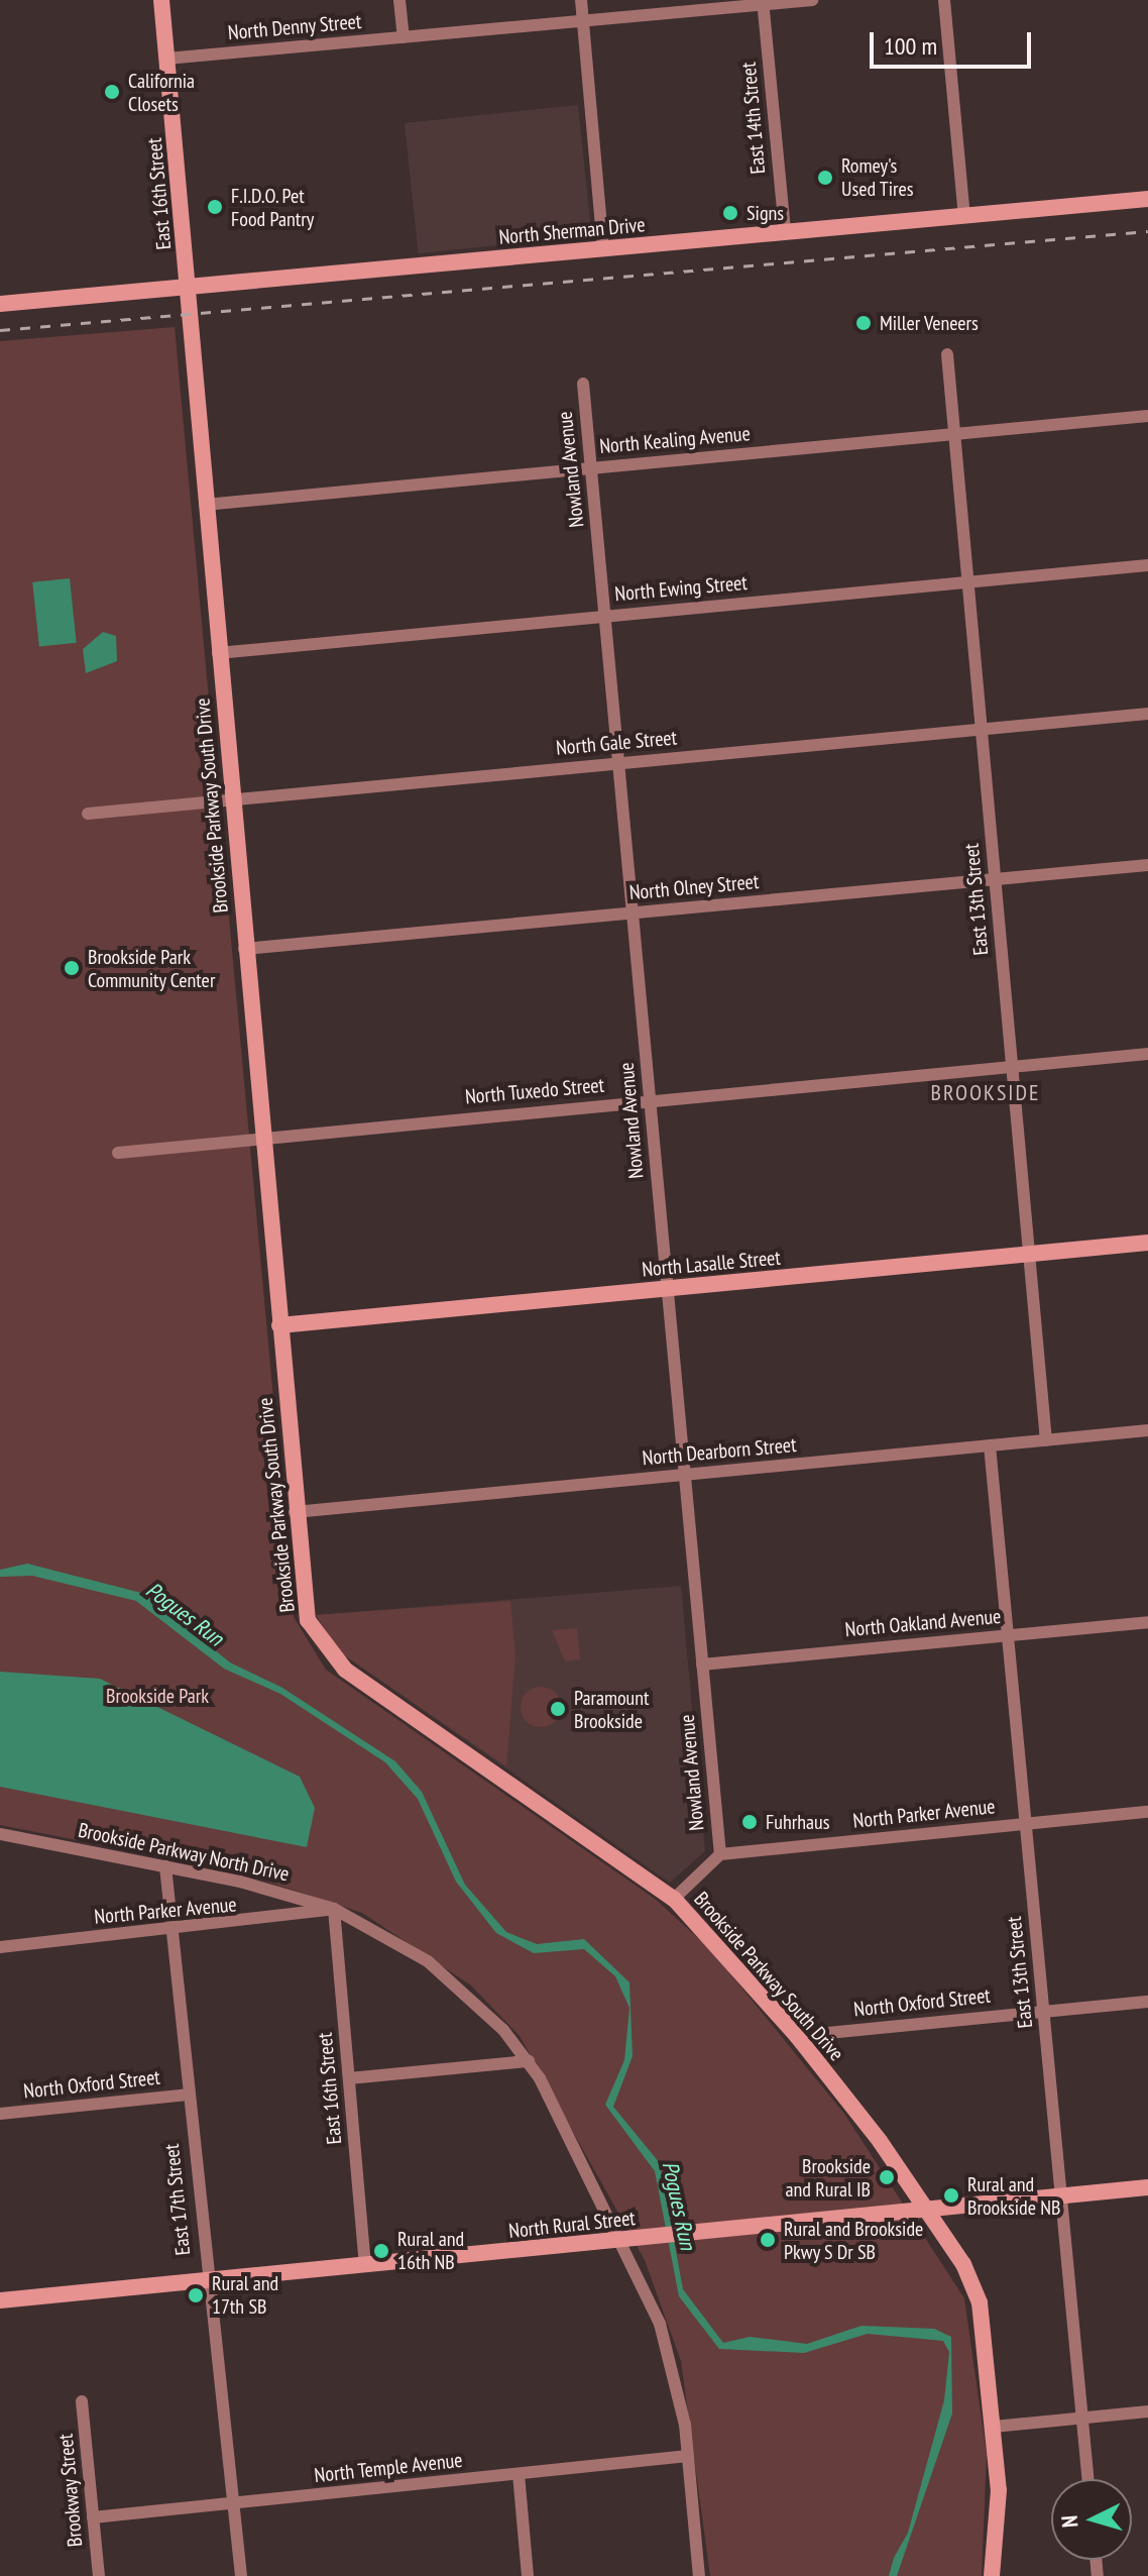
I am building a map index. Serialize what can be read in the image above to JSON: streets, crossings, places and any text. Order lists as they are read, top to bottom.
{
  "streets": {
    "main road": [
      "East 16th Street",
      "North Sherman Drive",
      "Brookside Parkway South Drive",
      "North Lasalle Street",
      "North Rural Street"
    ],
    "street": [
      "North Denny Street",
      "East 14th Street",
      "North Kealing Avenue",
      "Nowland Avenue",
      "North Ewing Street",
      "North Gale Street",
      "North Olney Street",
      "East 13th Street",
      "North Tuxedo Street",
      "North Dearborn Street",
      "North Oakland Avenue",
      "North Parker Avenue",
      "Brookside Parkway North Drive",
      "North Oxford Street",
      "East 17th Street",
      "North Temple Avenue",
      "Brookway Street"
    ]
  },
  "crossings": [
    ["North Denny Street", "East 14th Street"],
    ["North Denny Street", "East 16th Street"],
    ["East 14th Street", "North Sherman Drive"],
    ["East 16th Street", "North Sherman Drive"],
    ["East 16th Street", "Brookside Parkway South Drive"],
    ["East 16th Street", "North Parker Avenue"],
    ["East 16th Street", "Brookside Parkway North Drive"],
    ["East 16th Street", "North Rural Street"],
    ["North Sherman Drive", "Brookside Parkway South Drive"],
    ["North Kealing Avenue", "Nowland Avenue"],
    ["North Kealing Avenue", "Brookside Parkway South Drive"],
    ["North Kealing Avenue", "East 13th Street"],
    ["Nowland Avenue", "North Ewing Street"],
    ["Nowland Avenue", "North Gale Street"],
    ["Nowland Avenue", "North Olney Street"],
    ["Nowland Avenue", "North Tuxedo Street"],
    ["Nowland Avenue", "North Lasalle Street"],
    ["Nowland Avenue", "North Dearborn Street"],
    ["Nowland Avenue", "North Oakland Avenue"],
    ["Nowland Avenue", "North Parker Avenue"],
    ["North Ewing Street", "Brookside Parkway South Drive"],
    ["North Ewing Street", "East 13th Street"],
    ["North Gale Street", "Brookside Parkway South Drive"],
    ["North Gale Street", "East 13th Street"],
    ["Brookside Parkway South Drive", "North Olney Street"],
    ["Brookside Parkway South Drive", "North Tuxedo Street"],
    ["Brookside Parkway South Drive", "North Lasalle Street"],
    ["Brookside Parkway South Drive", "North Dearborn Street"],
    ["Brookside Parkway South Drive", "North Oxford Street"],
    ["Brookside Parkway South Drive", "North Rural Street"],
    ["North Olney Street", "East 13th Street"],
    ["East 13th Street", "North Tuxedo Street"],
    ["East 13th Street", "North Lasalle Street"],
    ["East 13th Street", "North Dearborn Street"],
    ["East 13th Street", "North Oakland Avenue"],
    ["East 13th Street", "North Parker Avenue"],
    ["East 13th Street", "North Oxford Street"],
    ["East 13th Street", "North Rural Street"],
    ["North Parker Avenue", "Brookside Parkway North Drive"],
    ["North Parker Avenue", "East 17th Street"],
    ["Brookside Parkway North Drive", "East 17th Street"],
    ["Brookside Parkway North Drive", "North Rural Street"],
    ["Brookside Parkway North Drive", "North Temple Avenue"],
    ["North Oxford Street", "East 17th Street"],
    ["East 17th Street", "North Rural Street"],
    ["East 17th Street", "North Temple Avenue"],
    ["North Temple Avenue", "Brookway Street"]
  ],
  "districts": ["BROOKSIDE"],
  "water": ["Pogues Run"],
  "parks": ["Brookside Park"],
  "places": [
    "California Closets",
    "Romey's Used Tires",
    "F.I.D.O. Pet Food Pantry",
    "Signs",
    "Miller Veneers",
    "Brookside Park Community Center",
    "Paramount Brookside",
    "Fuhrhaus",
    "Brookside and Rural IB",
    "Rural and Brookside NB",
    "Rural and Brookside Pkwy S Dr SB",
    "Rural and 16th NB",
    "Rural and 17th SB"
  ],
  "scale_bar": "100 m",
  "north": "left"
}
